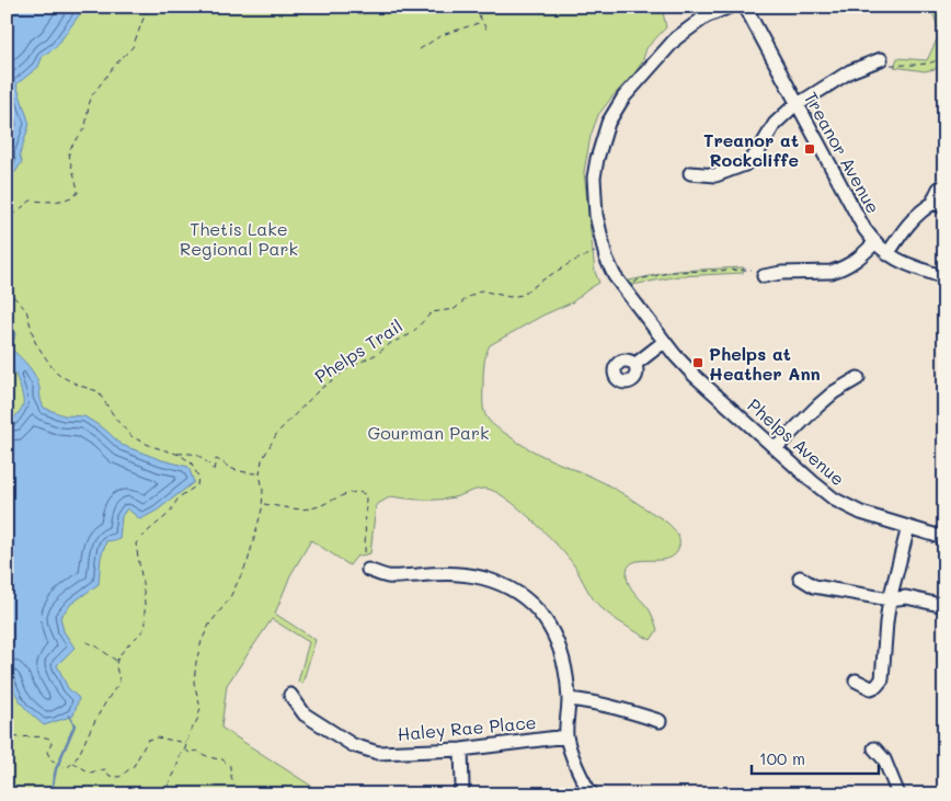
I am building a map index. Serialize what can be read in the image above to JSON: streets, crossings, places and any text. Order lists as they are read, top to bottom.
{
  "streets": {
    "street": ["Treanor Avenue", "Phelps Avenue", "Haley Rae Place"],
    "path": ["Phelps Trail"]
  },
  "crossings": [
    ["Phelps Trail", "Phelps Avenue"]
  ],
  "parks": ["Thetis Lake Regional Park", "Gourman Park"],
  "places": {
    "transit": ["Treanor at Rockcliffe", "Phelps at Heather Ann"]
  },
  "scale_bar": "100 m"
}
